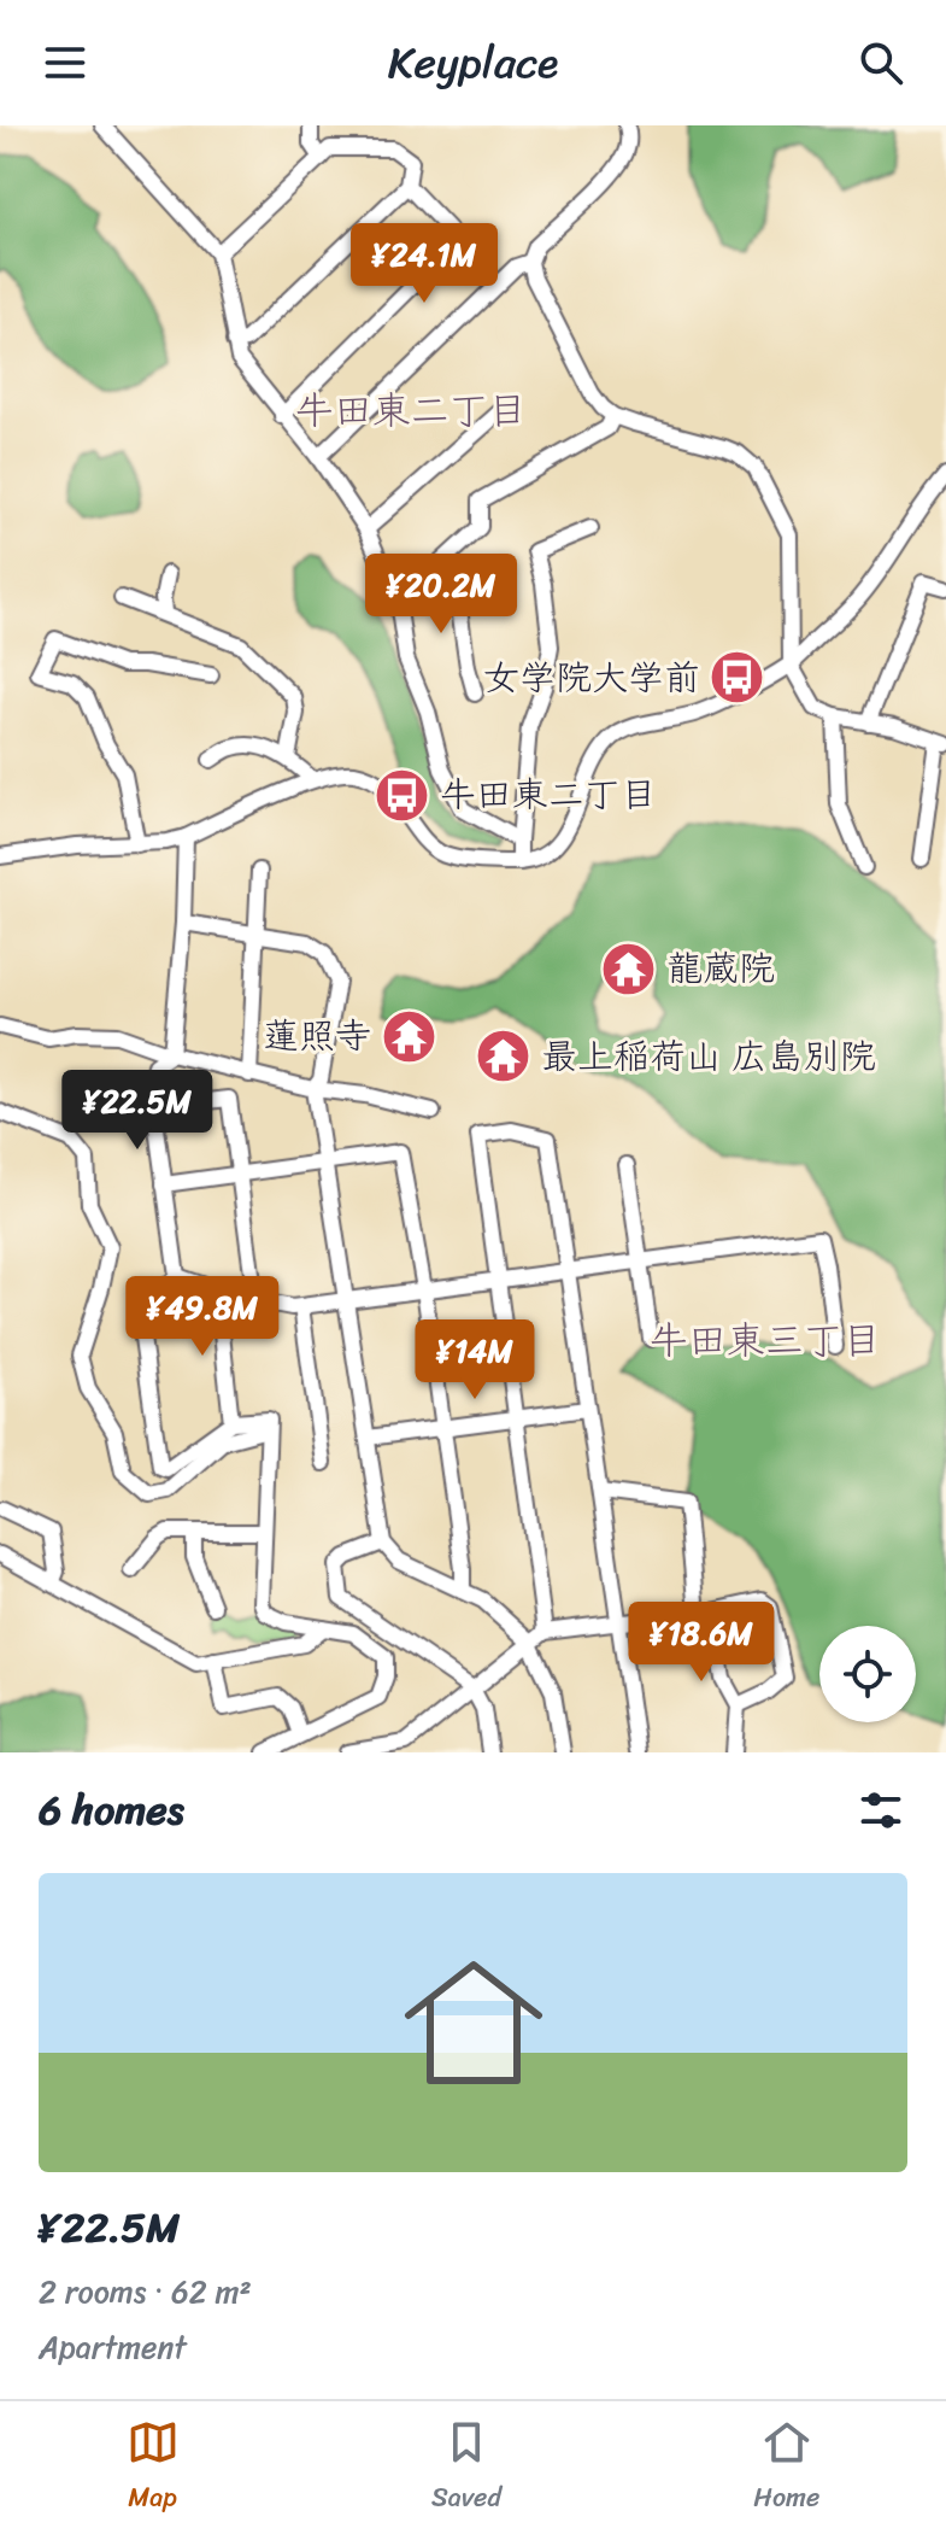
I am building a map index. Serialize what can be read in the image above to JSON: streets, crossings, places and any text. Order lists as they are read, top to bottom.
{
  "districts": ["牛田東二丁目", "牛田東三丁目"],
  "places": {
    "bus stop": ["女学院大学前", "牛田東二丁目"],
    "temple": ["龍蔵院", "蓮照寺", "最上稲荷山 広島別院"]
  },
  "page": {
    "header": "Keyplace",
    "price": [
      "¥24.1M",
      "¥20.2M",
      "¥22.5M",
      "¥49.8M",
      "¥14M",
      "¥18.6M"
    ],
    "heading": "6 homes",
    "list": [
      {
        "name": "¥22.5M",
        "note": "2 rooms · 62 m² · Apartment"
      }
    ],
    "tabs": ["Map", "Saved", "Home"]
  }
}
